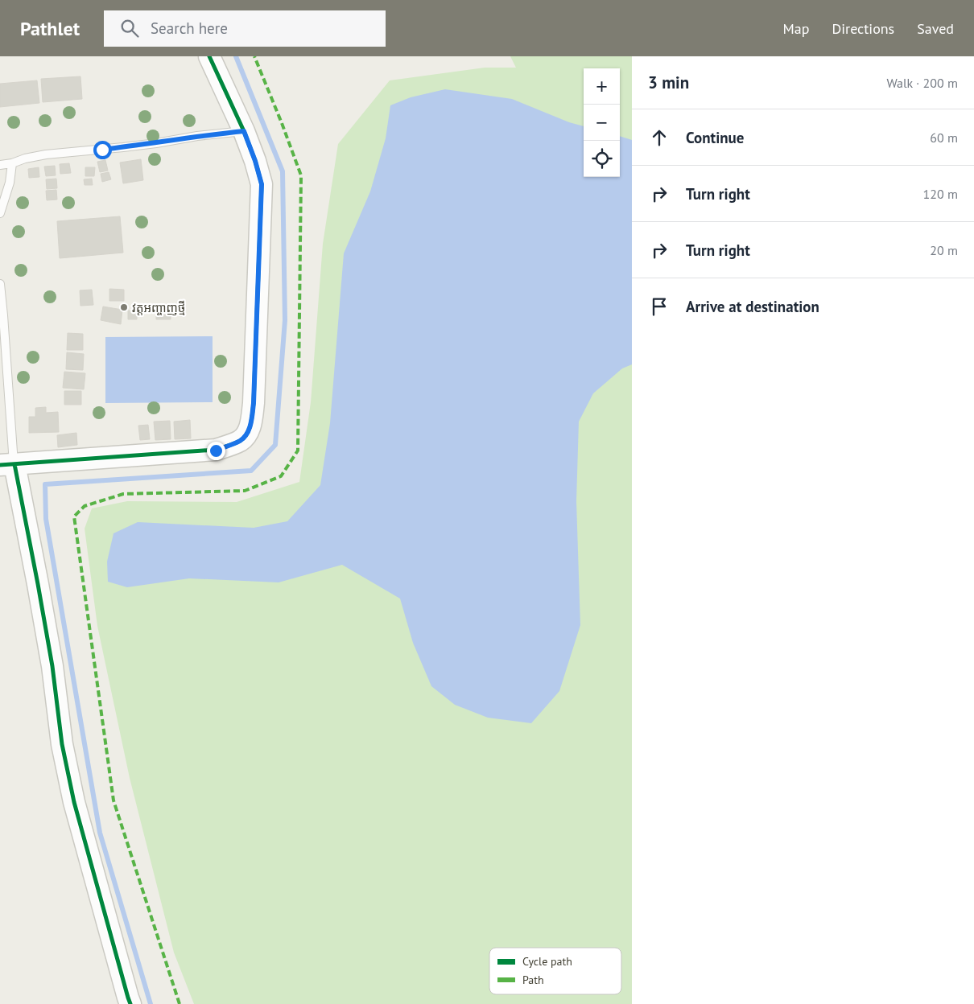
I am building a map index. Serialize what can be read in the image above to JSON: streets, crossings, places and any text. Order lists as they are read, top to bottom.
{
  "places": ["វត្តអញ្ចាញថ្មី"],
  "legend": ["Cycle path", "Path"],
  "page": {
    "header": "Pathlet",
    "search": "Search here",
    "nav": ["Map", "Directions", "Saved"],
    "heading": ["3 min", "Walk · 200 m"],
    "map_buttons": ["+", "−"],
    "list": [
      ["Continue", "60 m"],
      ["Turn right", "120 m"],
      ["Turn right", "20 m"],
      "Arrive at destination"
    ]
  }
}
